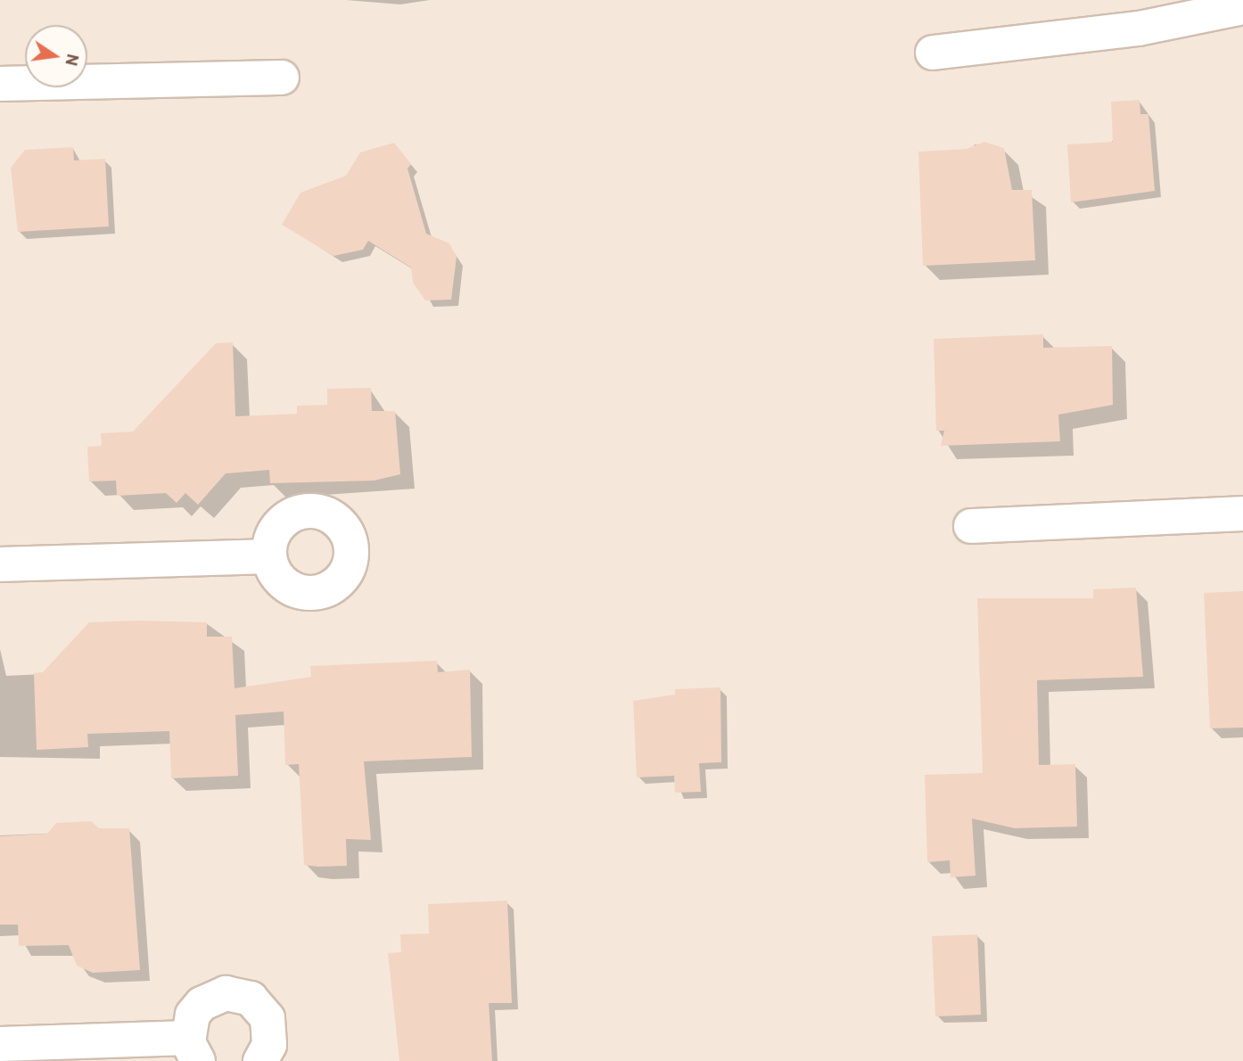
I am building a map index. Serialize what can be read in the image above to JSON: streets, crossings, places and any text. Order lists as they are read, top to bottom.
{
  "north": "right"
}
